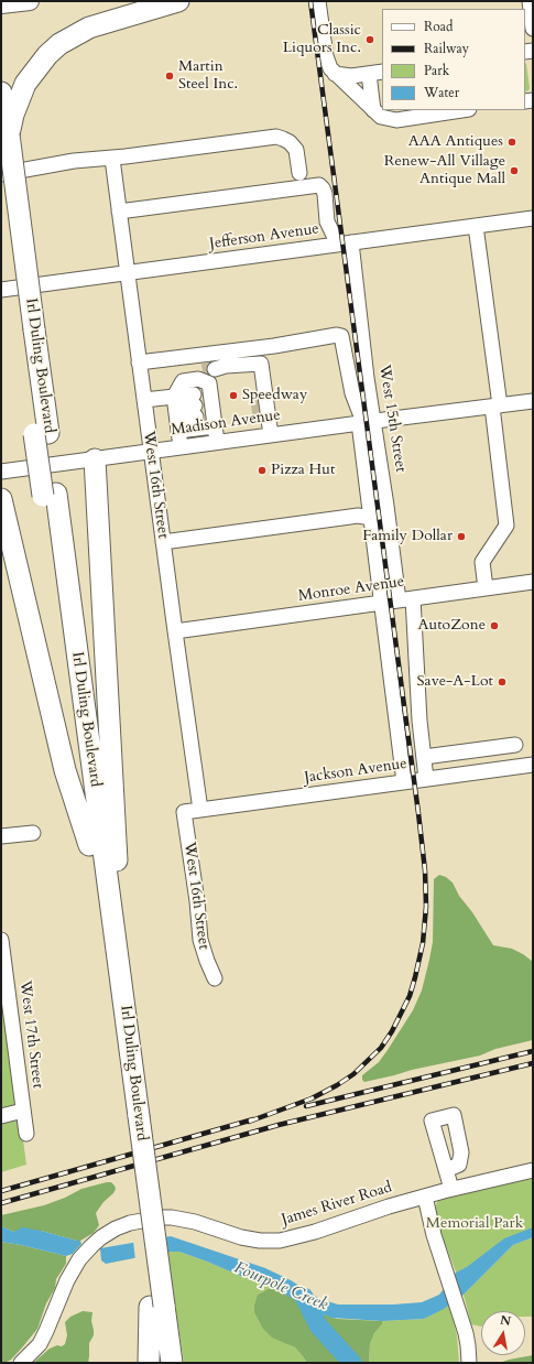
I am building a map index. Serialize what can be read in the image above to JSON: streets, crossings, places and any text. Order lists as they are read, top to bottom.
{
  "streets": {
    "highway": ["Irl Duling Boulevard"],
    "street": [
      "Jefferson Avenue",
      "West 15th Street",
      "Madison Avenue",
      "West 16th Street",
      "Monroe Avenue",
      "Jackson Avenue",
      "West 17th Street",
      "James River Road"
    ]
  },
  "crossings": [
    ["Jefferson Avenue", "West 15th Street"],
    ["Jefferson Avenue", "West 16th Street"],
    ["West 15th Street", "Madison Avenue"],
    ["West 15th Street", "West 16th Street"],
    ["West 15th Street", "Monroe Avenue"],
    ["West 15th Street", "Jackson Avenue"],
    ["Madison Avenue", "West 16th Street"],
    ["West 16th Street", "Monroe Avenue"],
    ["West 16th Street", "Jackson Avenue"]
  ],
  "water": ["Fourpole Creek"],
  "parks": ["Memorial Park"],
  "places": [
    "Classic Liquors Inc.",
    "Martin Steel Inc.",
    "AAA Antiques",
    "Renew-All Village Antique Mall",
    "Speedway",
    "Pizza Hut",
    "Family Dollar",
    "AutoZone",
    "Save-A-Lot"
  ],
  "legend": [
    "Road",
    "Railway",
    "Park",
    "Water"
  ],
  "north": "top"
}
